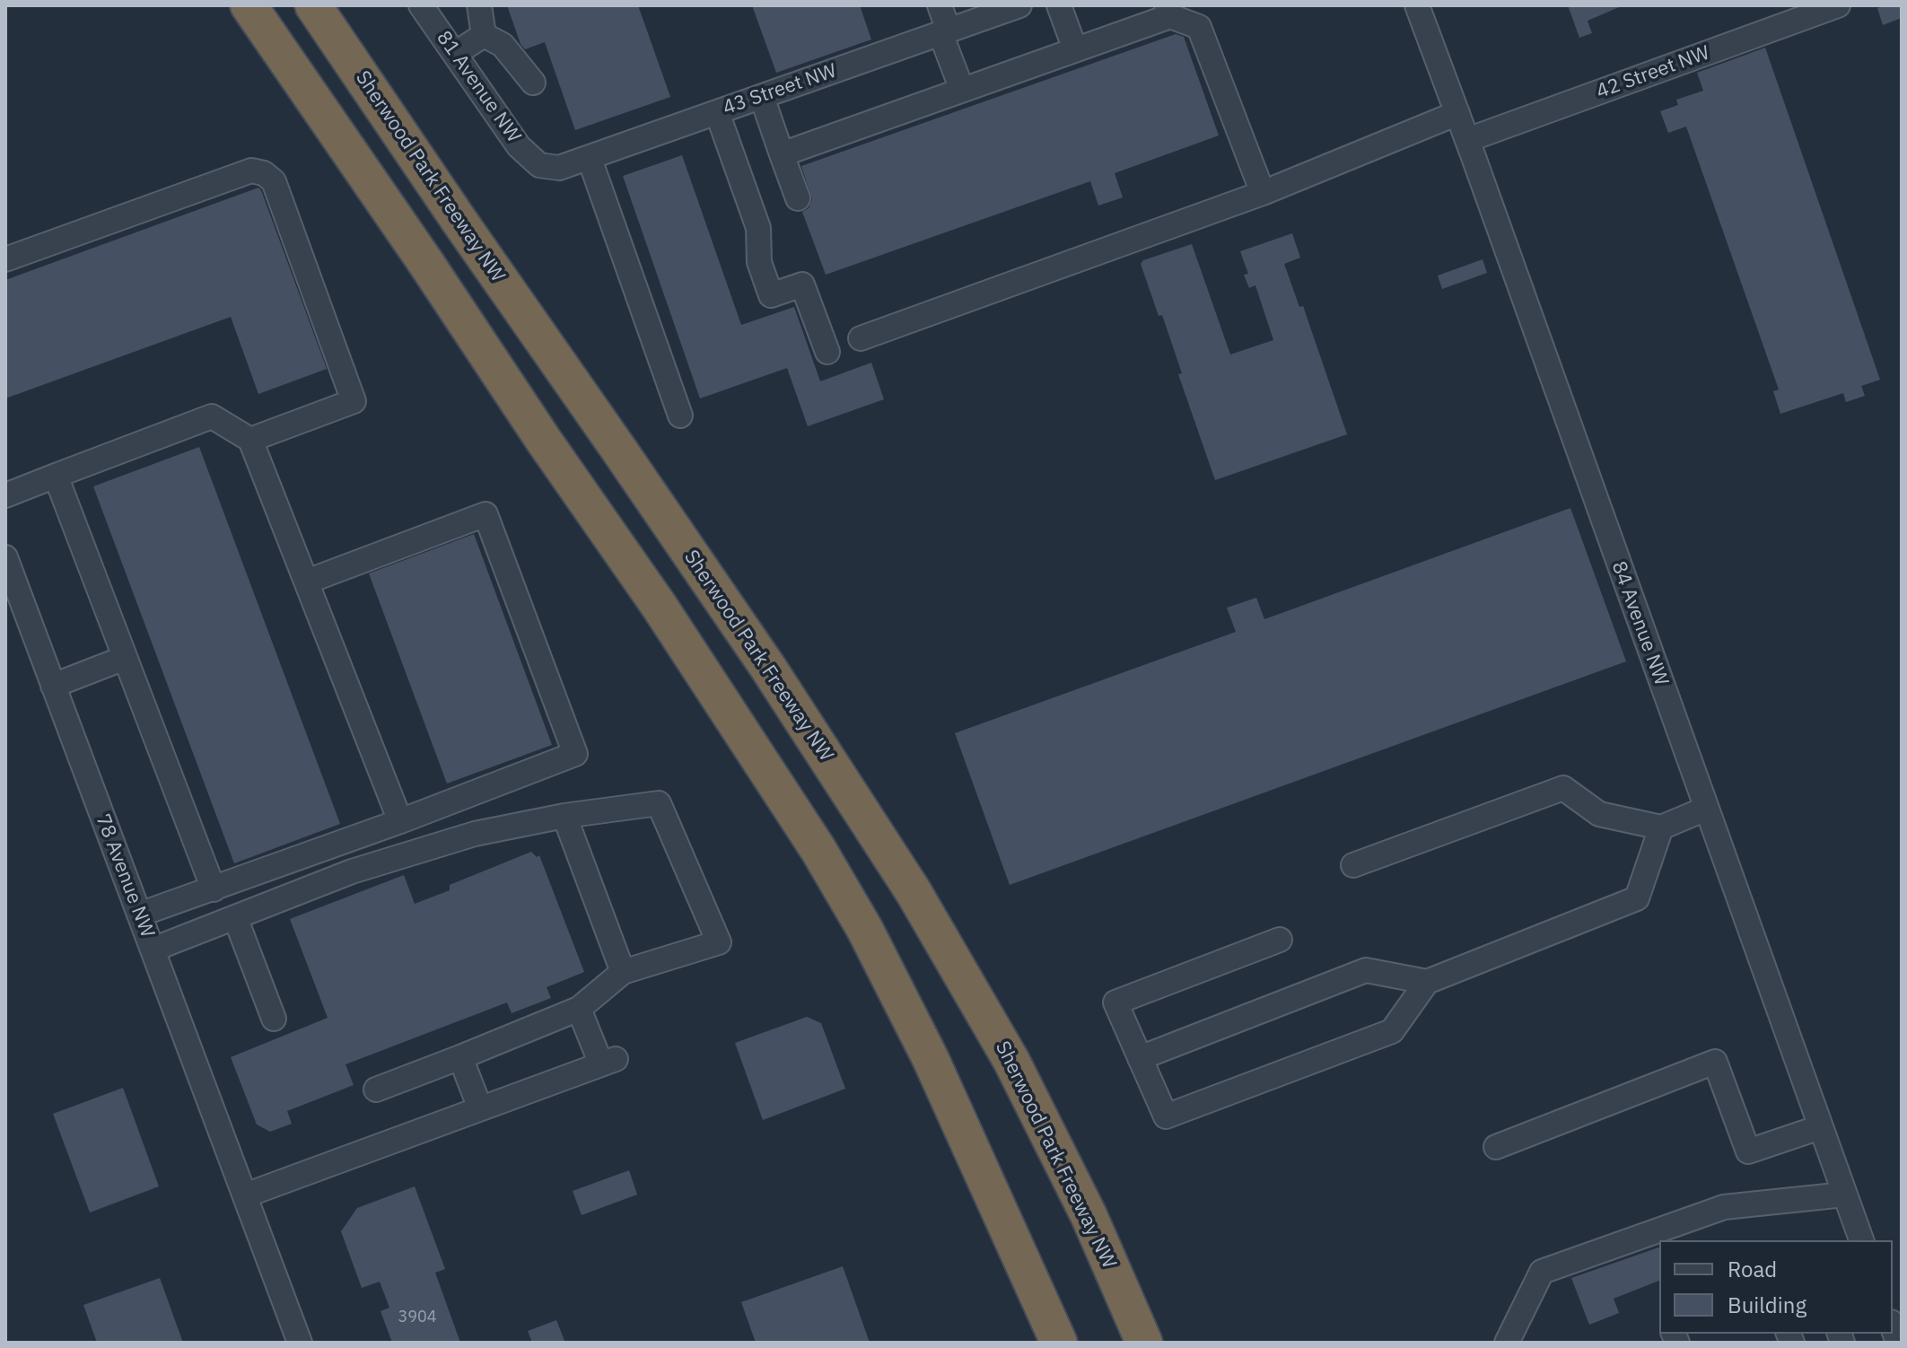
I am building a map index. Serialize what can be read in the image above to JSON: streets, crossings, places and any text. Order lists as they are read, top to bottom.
{
  "streets": {
    "highway": ["Sherwood Park Freeway NW"],
    "street": [
      "42 Street NW",
      "81 Avenue NW",
      "43 Street NW",
      "84 Avenue NW",
      "78 Avenue NW"
    ]
  },
  "crossings": [
    ["42 Street NW", "84 Avenue NW"],
    ["81 Avenue NW", "43 Street NW"]
  ],
  "house_numbers": ["3904"],
  "legend": ["Road", "Building"]
}
